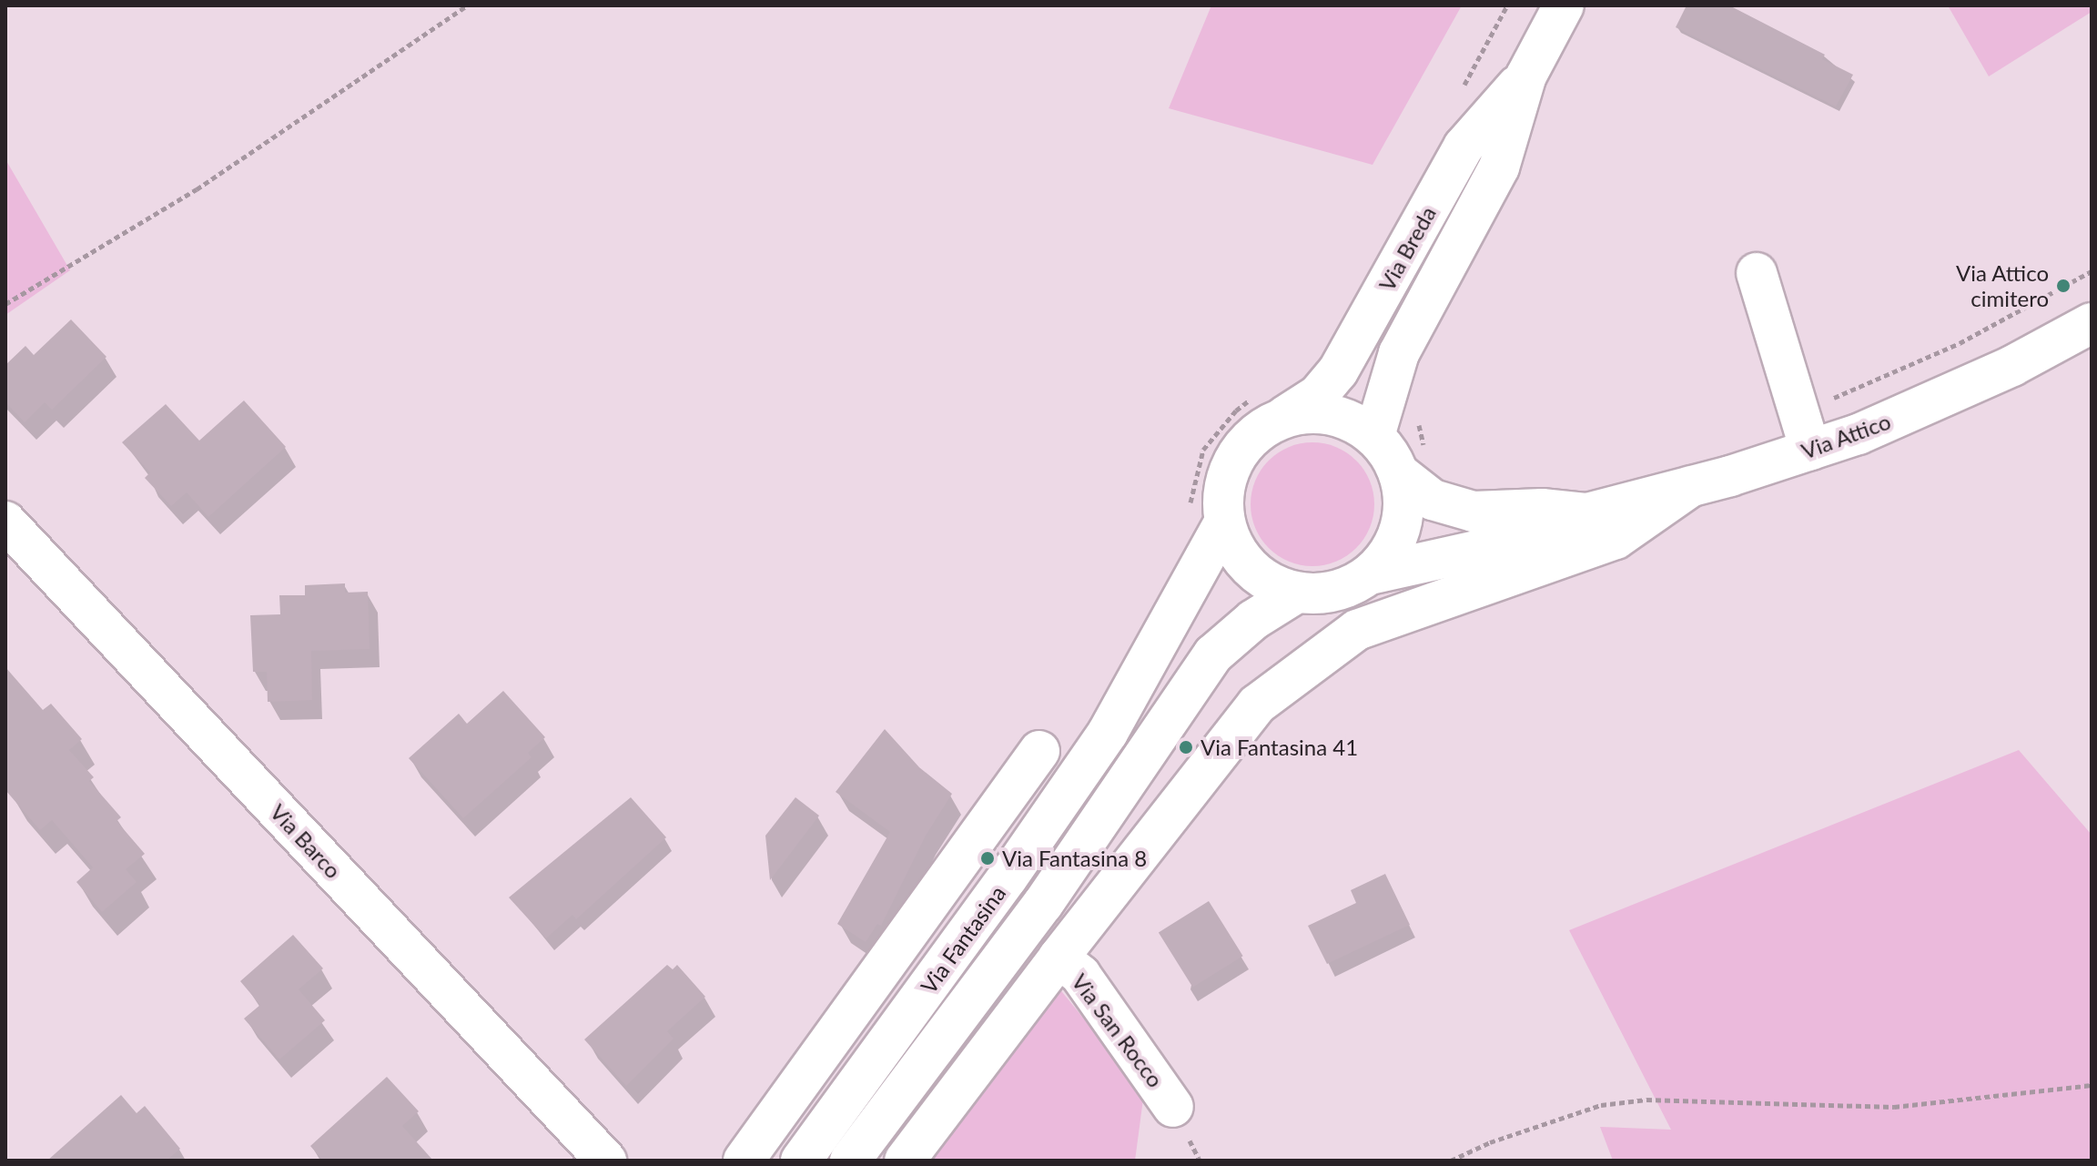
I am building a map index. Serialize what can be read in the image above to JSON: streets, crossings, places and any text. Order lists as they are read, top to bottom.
{
  "streets": {
    "street": [
      "Via Breda",
      "Via Attico",
      "Via Barco",
      "Via Fantasina",
      "Via San Rocco"
    ]
  },
  "crossings": [
    ["Via Breda", "Via Attico"],
    ["Via Breda", "Via Fantasina"],
    ["Via Attico", "Via Fantasina"]
  ],
  "places": ["Via Attico cimitero", "Via Fantasina 41", "Via Fantasina 8"]
}
